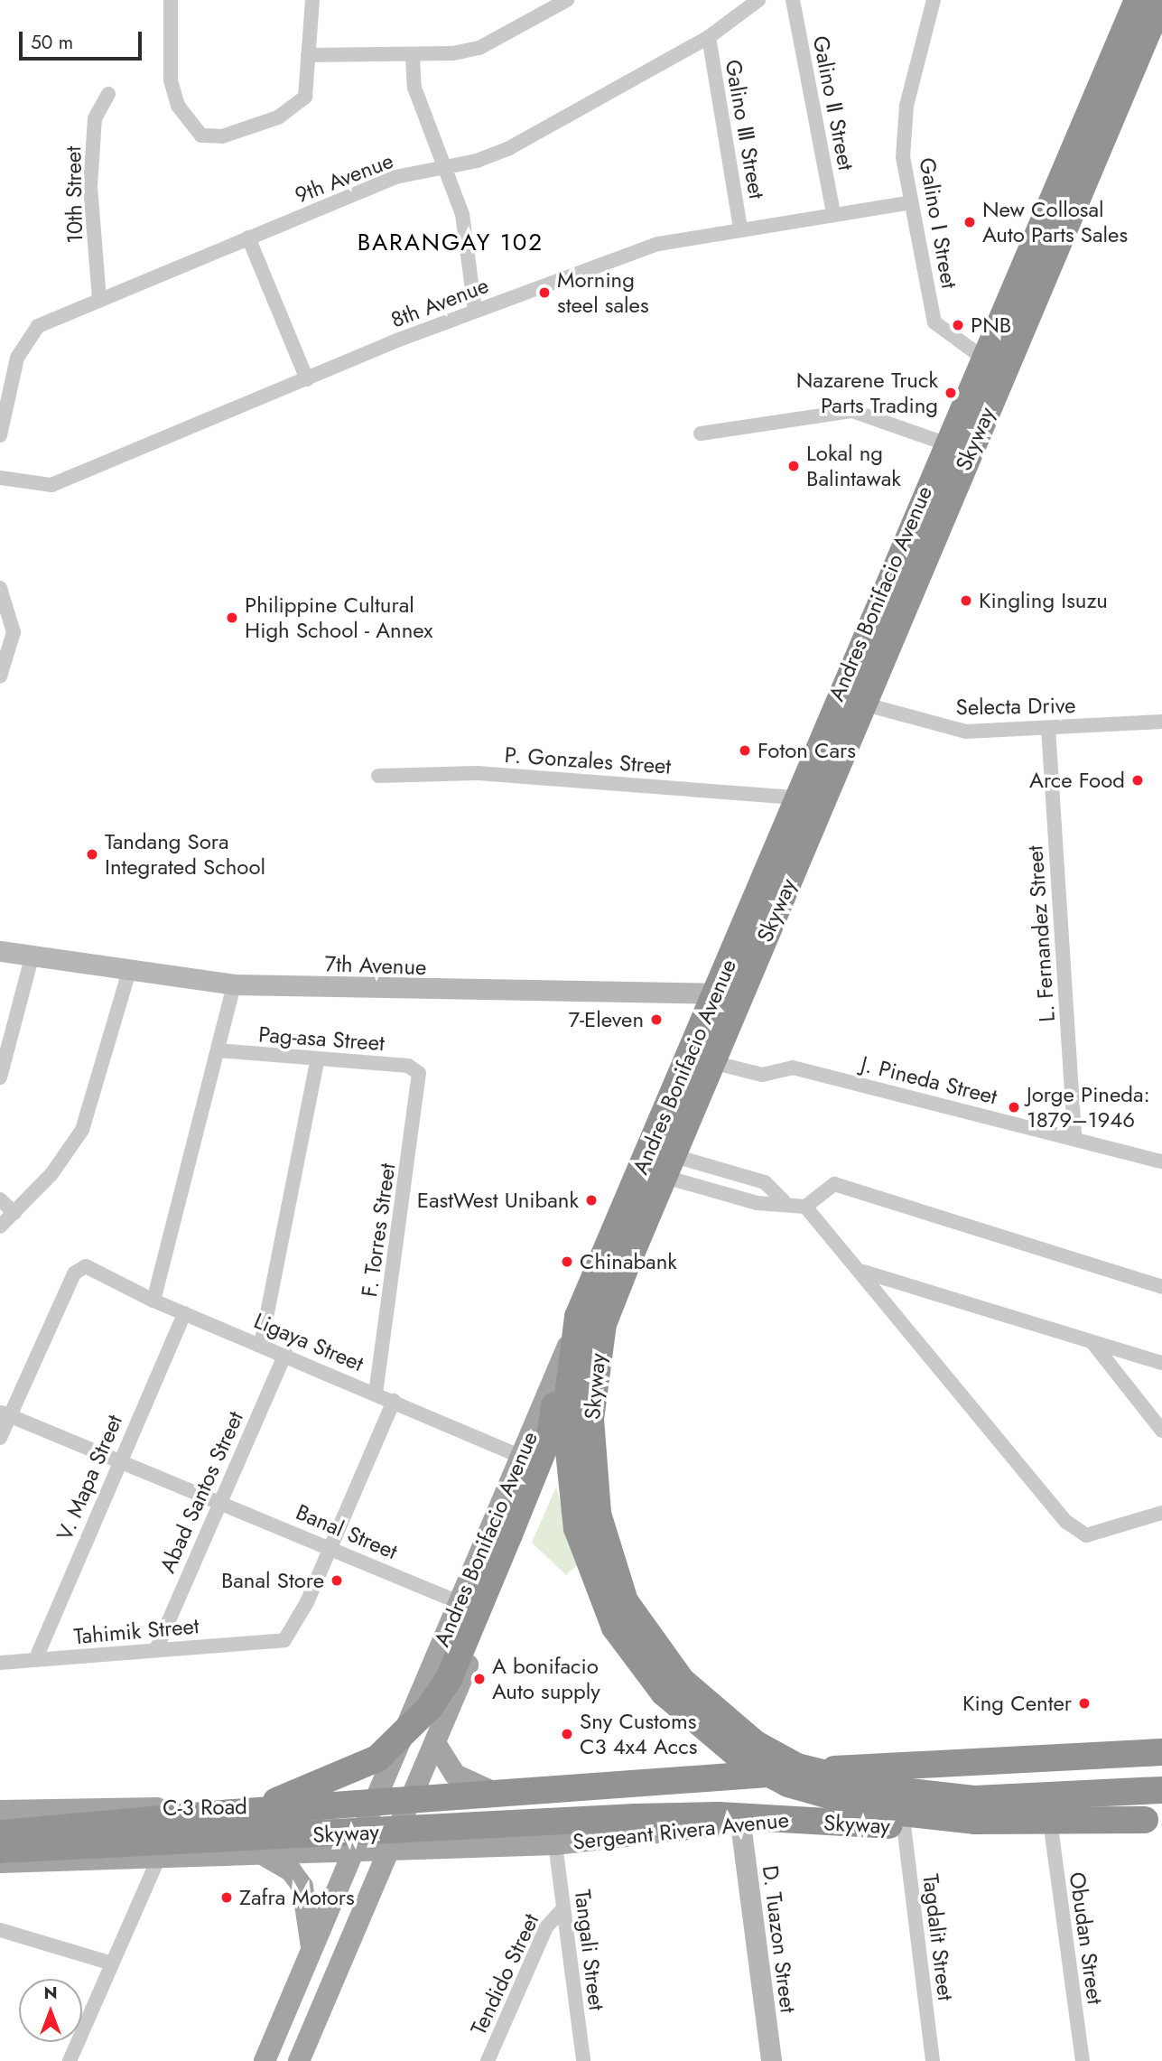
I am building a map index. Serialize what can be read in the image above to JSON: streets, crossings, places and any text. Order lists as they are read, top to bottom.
{
  "streets": {
    "highway": ["Skyway"],
    "main road": [
      "Andres Bonifacio Avenue",
      "7th Avenue",
      "C-3 Road",
      "Sergeant Rivera Avenue",
      "D. Tuazon Street"
    ],
    "street": [
      "Galino Ⅱ Street",
      "Galino Ⅲ Street",
      "9th Avenue",
      "10th Street",
      "Galino Ⅰ Street",
      "8th Avenue",
      "Selecta Drive",
      "P. Gonzales Street",
      "L. Fernandez Street",
      "Pag-asa Street",
      "J. Pineda Street",
      "F. Torres Street",
      "Ligaya Street",
      "V. Mapa Street",
      "Abad Santos Street",
      "Banal Street",
      "Tahimik Street",
      "Tagdalit Street",
      "Obudan Street",
      "Tangali Street",
      "Tendido Street"
    ]
  },
  "crossings": [
    ["Galino Ⅱ Street", "8th Avenue"],
    ["Galino Ⅲ Street", "9th Avenue"],
    ["Galino Ⅲ Street", "8th Avenue"],
    ["9th Avenue", "10th Street"],
    ["Galino Ⅰ Street", "8th Avenue"],
    ["Galino Ⅰ Street", "Andres Bonifacio Avenue"],
    ["Skyway", "Andres Bonifacio Avenue"],
    ["Skyway", "Sergeant Rivera Avenue"],
    ["Andres Bonifacio Avenue", "Selecta Drive"],
    ["Andres Bonifacio Avenue", "P. Gonzales Street"],
    ["Andres Bonifacio Avenue", "7th Avenue"],
    ["Andres Bonifacio Avenue", "J. Pineda Street"],
    ["Andres Bonifacio Avenue", "Ligaya Street"],
    ["Andres Bonifacio Avenue", "Banal Street"],
    ["Andres Bonifacio Avenue", "C-3 Road"],
    ["Andres Bonifacio Avenue", "Sergeant Rivera Avenue"],
    ["Selecta Drive", "L. Fernandez Street"],
    ["L. Fernandez Street", "J. Pineda Street"],
    ["Pag-asa Street", "F. Torres Street"],
    ["F. Torres Street", "Ligaya Street"],
    ["Ligaya Street", "V. Mapa Street"],
    ["Ligaya Street", "Abad Santos Street"],
    ["Ligaya Street", "Banal Street"],
    ["V. Mapa Street", "Banal Street"],
    ["V. Mapa Street", "Tahimik Street"],
    ["Abad Santos Street", "Banal Street"],
    ["Abad Santos Street", "Tahimik Street"],
    ["Banal Street", "Tahimik Street"],
    ["C-3 Road", "Sergeant Rivera Avenue"],
    ["Sergeant Rivera Avenue", "Tagdalit Street"],
    ["Sergeant Rivera Avenue", "Obudan Street"],
    ["Sergeant Rivera Avenue", "D. Tuazon Street"],
    ["Sergeant Rivera Avenue", "Tangali Street"],
    ["Tangali Street", "Tendido Street"]
  ],
  "districts": ["BARANGAY 102"],
  "places": [
    "New Collosal Auto Parts Sales",
    "Morning steel sales",
    "PNB",
    "Nazarene Truck Parts Trading",
    "Lokal ng Balintawak",
    "Kingling Isuzu",
    "Philippine Cultural High School - Annex",
    "Foton Cars",
    "Arce Food",
    "Tandang Sora Integrated School",
    "7-Eleven",
    "Jorge Pineda: 1879–1946",
    "EastWest Unibank",
    "Chinabank",
    "Banal Store",
    "A bonifacio Auto supply",
    "King Center",
    "Sny Customs C3 4x4 Accs",
    "Zafra Motors"
  ],
  "scale_bar": "50 m",
  "north": "top"
}
